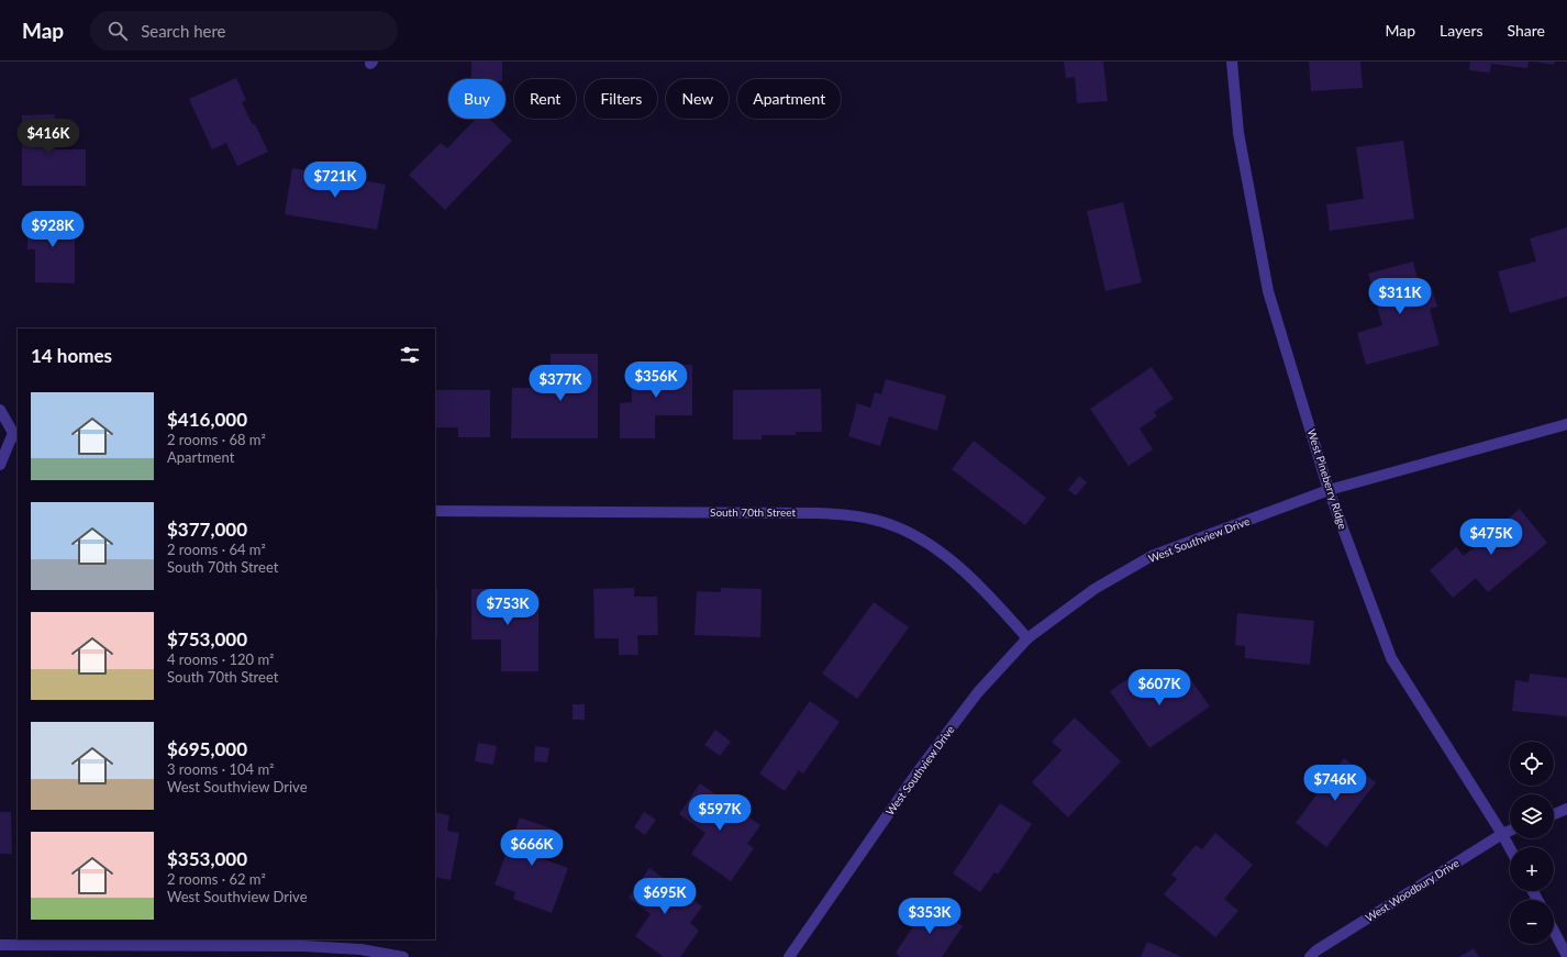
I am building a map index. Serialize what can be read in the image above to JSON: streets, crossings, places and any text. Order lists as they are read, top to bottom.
{
  "streets": {
    "street": [
      "West Pineberry Ridge",
      "South 70th Street",
      "West Southview Drive",
      "West Woodbury Drive"
    ]
  },
  "crossings": [
    ["West Pineberry Ridge", "West Southview Drive"],
    ["West Pineberry Ridge", "West Woodbury Drive"],
    ["South 70th Street", "West Southview Drive"]
  ],
  "page": {
    "header": "Map",
    "search": "Search here",
    "nav": ["Map", "Layers", "Share"],
    "chip": [
      "Buy",
      "Rent",
      "Filters",
      "New",
      "Apartment"
    ],
    "price": [
      "$416K",
      "$721K",
      "$928K",
      "$311K",
      "$356K",
      "$377K",
      "$475K",
      "$753K",
      "$607K",
      "$746K",
      "$597K",
      "$666K",
      "$695K",
      "$353K"
    ],
    "heading": "14 homes",
    "list": [
      {
        "name": "$416,000",
        "note": "2 rooms · 68 m² · Apartment"
      },
      {
        "name": "$377,000",
        "note": "2 rooms · 64 m² · South 70th Street"
      },
      {
        "name": "$753,000",
        "note": "4 rooms · 120 m² · South 70th Street"
      },
      {
        "name": "$695,000",
        "note": "3 rooms · 104 m² · West Southview Drive"
      },
      {
        "name": "$353,000",
        "note": "2 rooms · 62 m² · West Southview Drive"
      }
    ],
    "map_buttons": ["+", "−"]
  }
}
